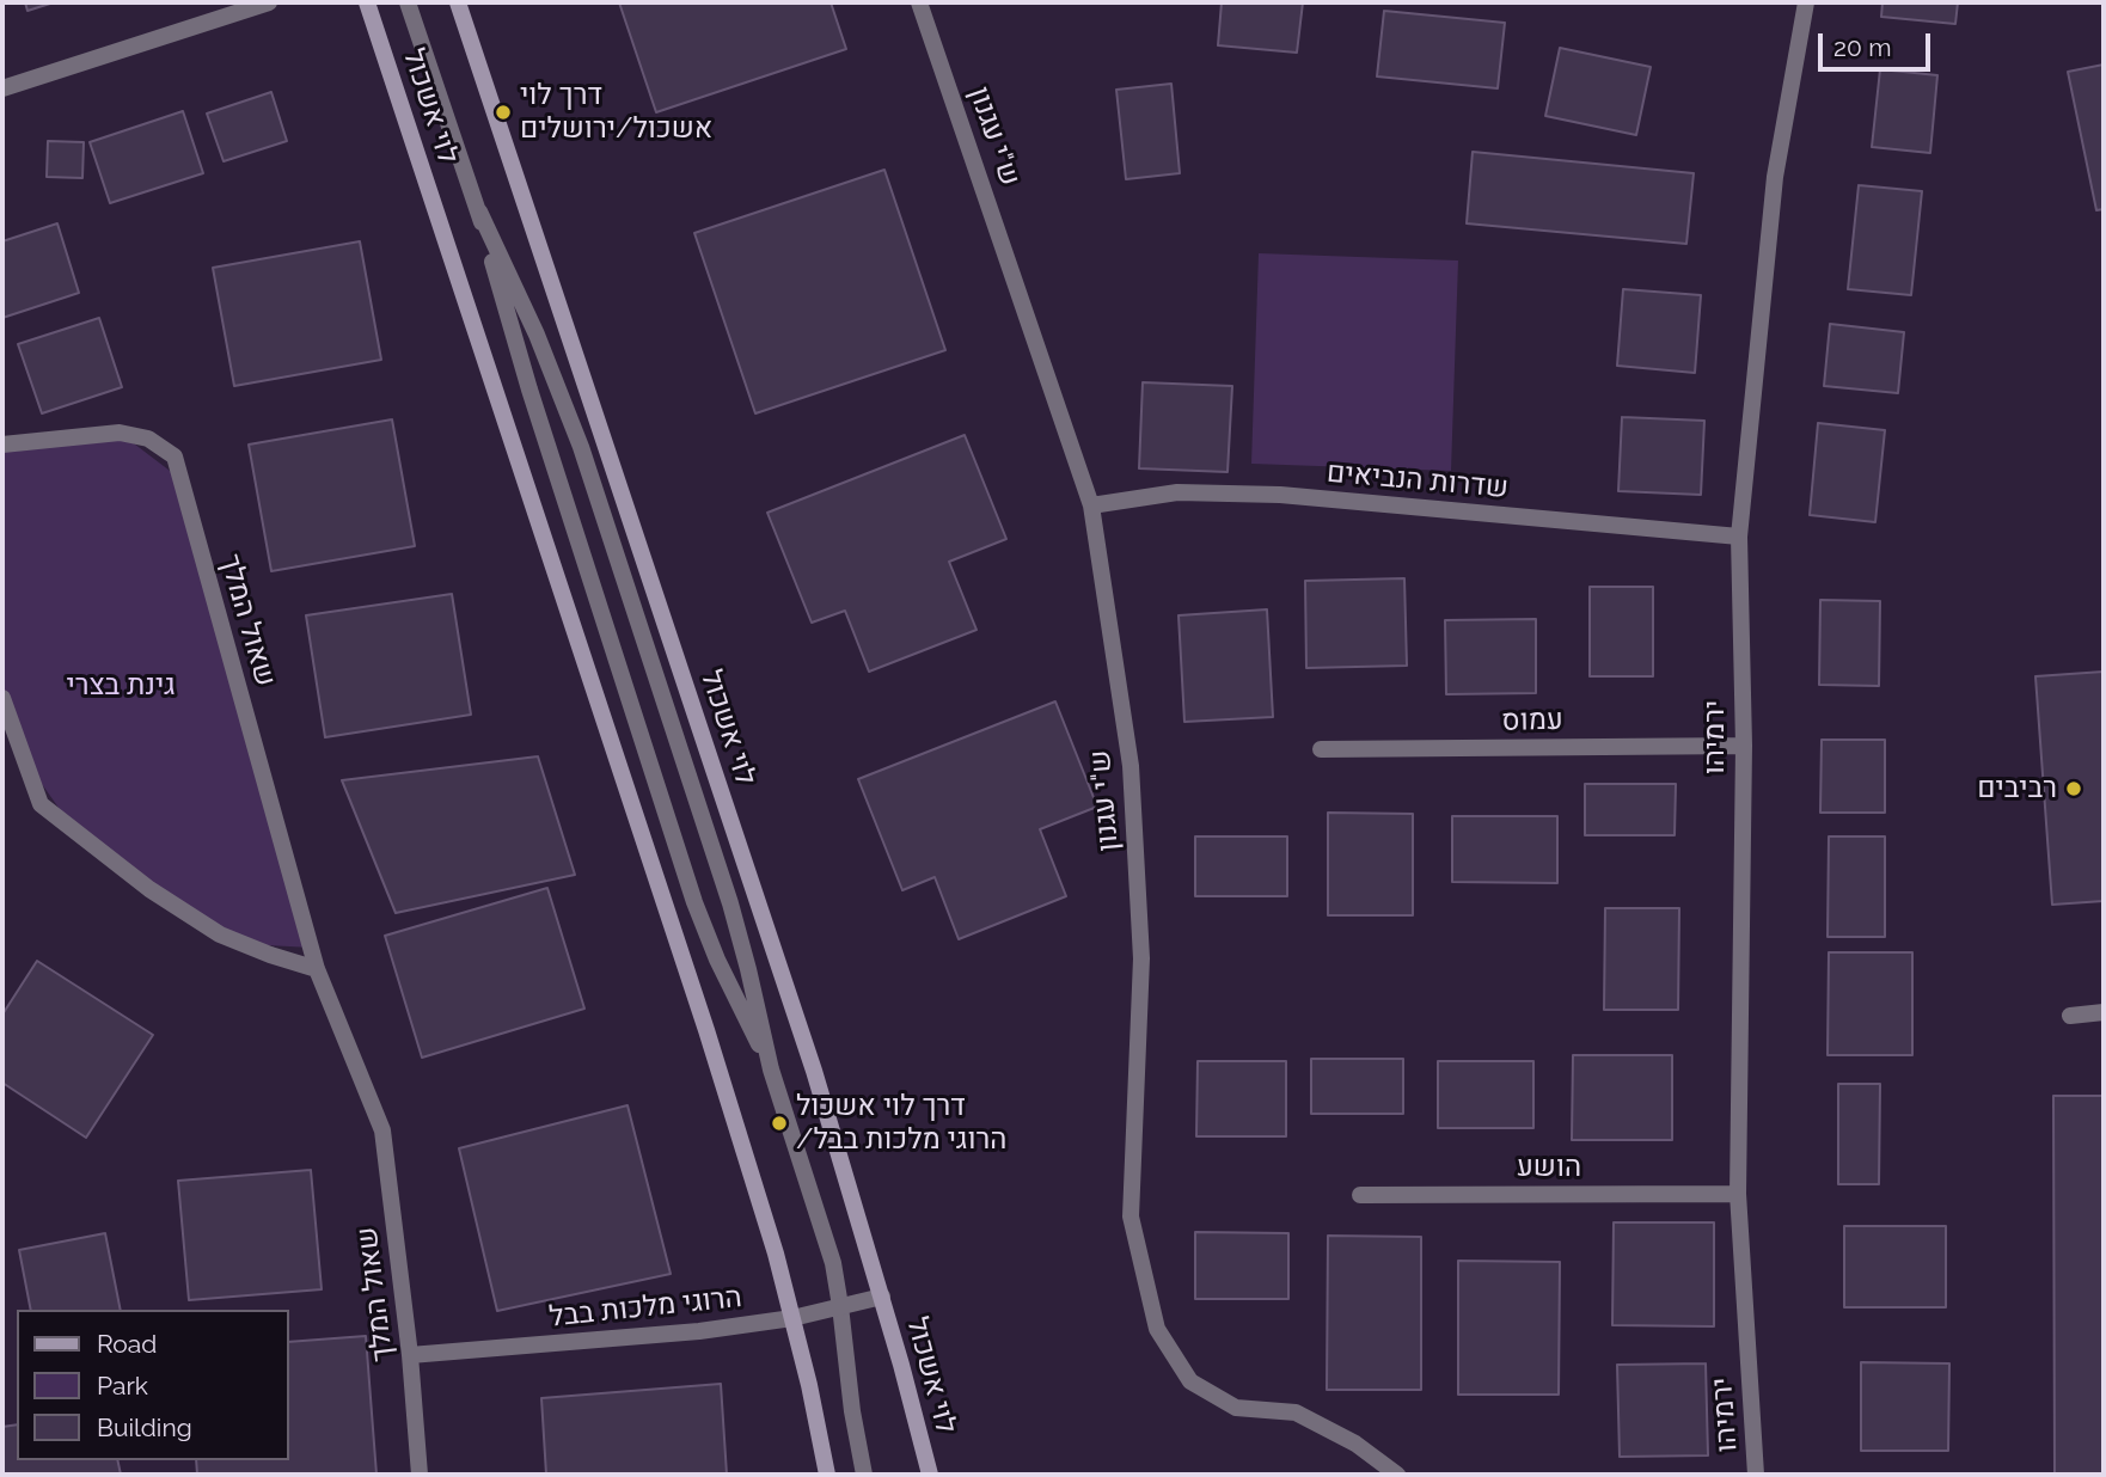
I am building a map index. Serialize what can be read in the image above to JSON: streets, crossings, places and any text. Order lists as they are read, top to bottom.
{
  "streets": {
    "main road": ["לוי אשכול"],
    "street": [
      "ש\"י עגנון",
      "שדרות הנביאים",
      "שאול המלך",
      "עמוס",
      "ירמיהו",
      "הושע",
      "הרוגי מלכות בבל"
    ]
  },
  "crossings": [
    ["לוי אשכול", "הרוגי מלכות בבל"],
    ["ש\"י עגנון", "שדרות הנביאים"],
    ["שדרות הנביאים", "ירמיהו"],
    ["שאול המלך", "הרוגי מלכות בבל"],
    ["עמוס", "ירמיהו"],
    ["ירמיהו", "הושע"]
  ],
  "parks": ["גינת בצרי"],
  "places": ["דרך לוי אשכול/ירושלים", "רביבים", "דרך לוי אשכול /הרוגי מלכות בבל"],
  "legend": ["Road", "Park", "Building"],
  "scale_bar": "20 m"
}
